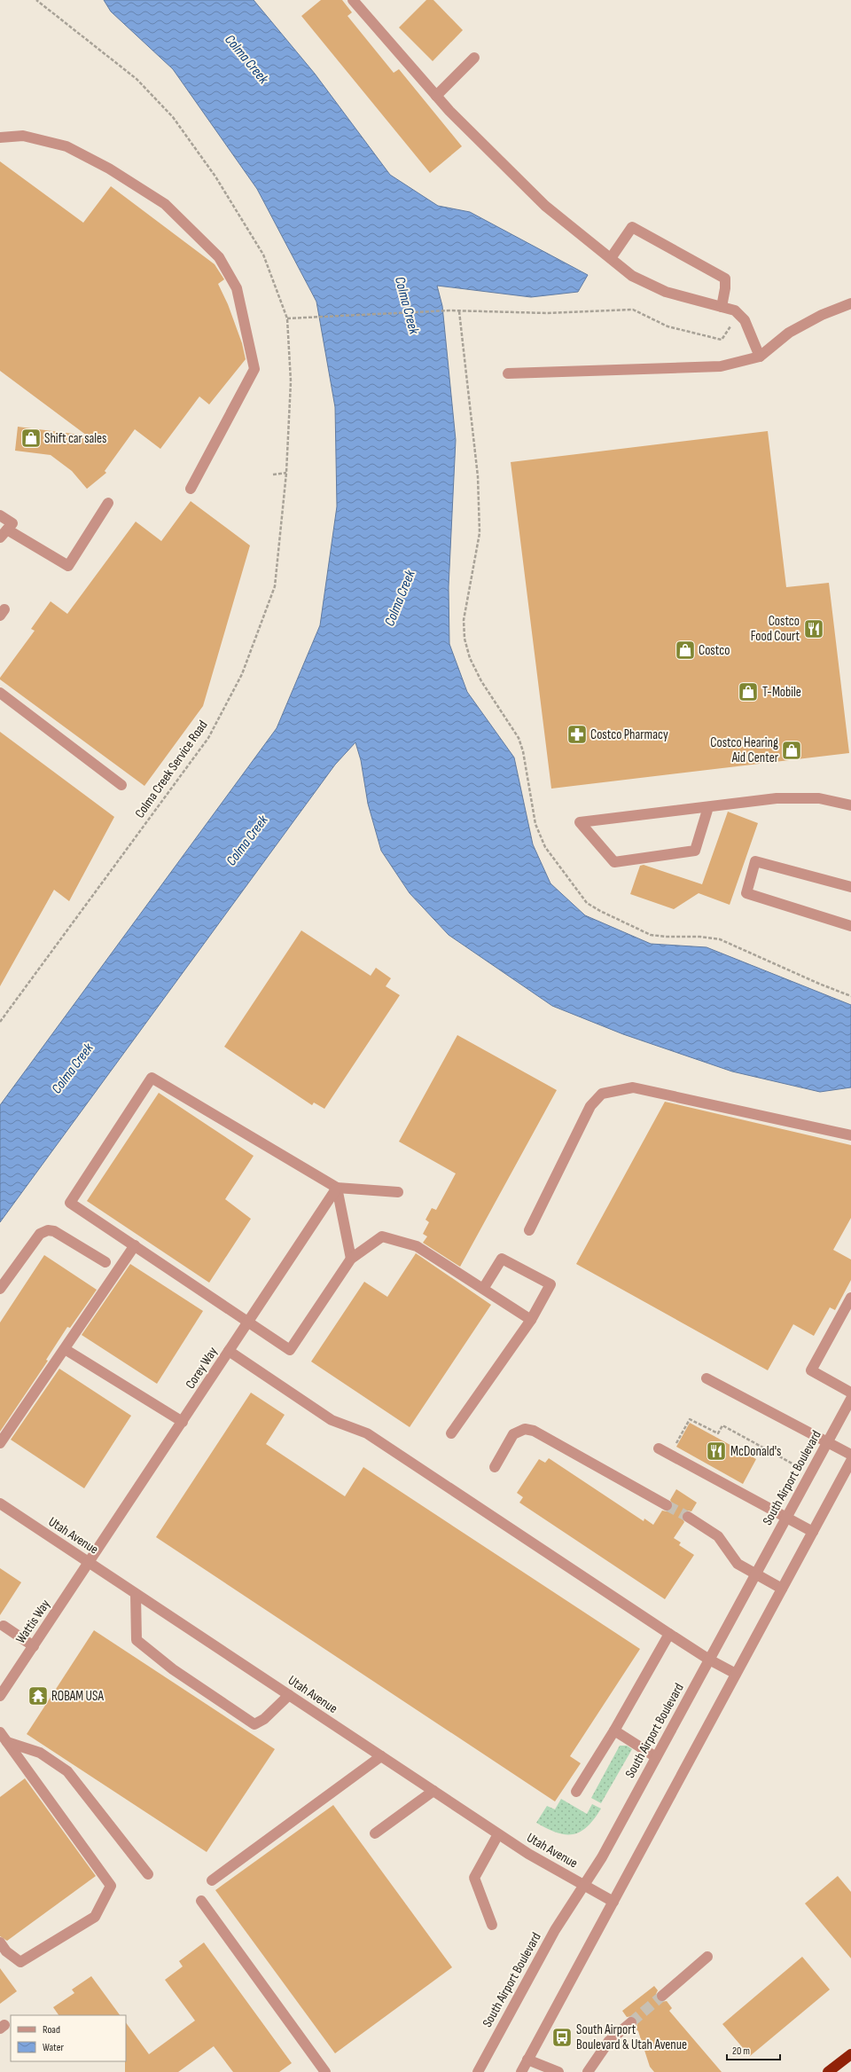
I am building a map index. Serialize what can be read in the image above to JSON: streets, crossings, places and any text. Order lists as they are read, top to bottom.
{
  "streets": {
    "street": [
      "Corey Way",
      "South Airport Boulevard",
      "Utah Avenue",
      "Wattis Way"
    ],
    "path": ["Colma Creek Service Road"]
  },
  "crossings": [
    ["Corey Way", "Utah Avenue"],
    ["Corey Way", "Wattis Way"],
    ["South Airport Boulevard", "Utah Avenue"],
    ["Utah Avenue", "Wattis Way"]
  ],
  "water": ["Colma Creek"],
  "places": {
    "shop": [
      "Shift car sales",
      "Costco",
      "T-Mobile",
      "Costco Hearing Aid Center"
    ],
    "restaurant": ["Costco Food Court", "McDonald's"],
    "pharmacy": ["Costco Pharmacy"],
    "temple": ["ROBAM USA"],
    "bus stop": ["South Airport Boulevard & Utah Avenue"]
  },
  "legend": ["Road", "Water"],
  "scale_bar": "20 m"
}
